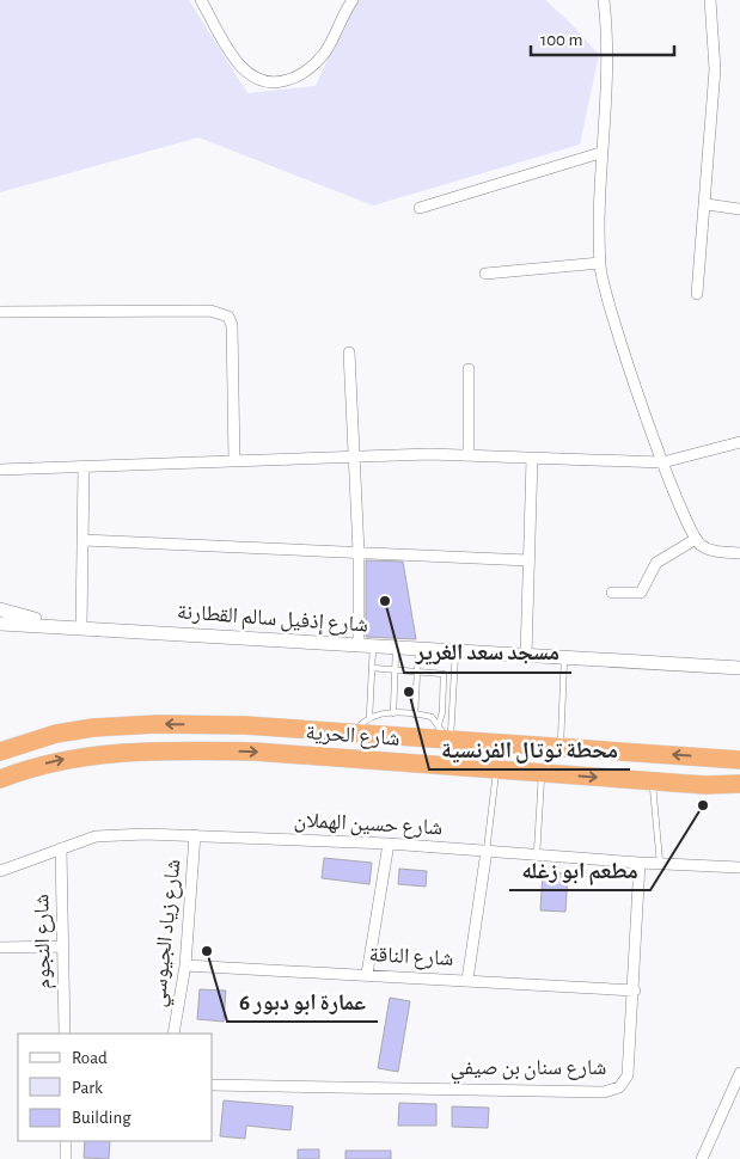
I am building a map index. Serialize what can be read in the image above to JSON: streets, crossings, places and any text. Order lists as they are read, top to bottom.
{
  "streets": {
    "highway": ["شارع الحرية"],
    "street": [
      "شارع إذفيل سالم القطارنة",
      "شارع حسين الهملان",
      "شارع زياد الجيوسي",
      "شارع النجوم",
      "شارع الناقة",
      "شارع سنان بن صيفي"
    ]
  },
  "crossings": [
    ["شارع حسين الهملان", "شارع زياد الجيوسي"],
    ["شارع حسين الهملان", "شارع النجوم"],
    ["شارع حسين الهملان", "شارع سنان بن صيفي"],
    ["شارع زياد الجيوسي", "شارع الناقة"],
    ["شارع الناقة", "شارع سنان بن صيفي"]
  ],
  "places": [
    "مسجد سعد الغرير",
    "محطة توتال الفرنسية",
    "مطعم ابو زغله",
    "عمارة ابو دبور 6"
  ],
  "legend": ["Road", "Park", "Building"],
  "scale_bar": "100 m"
}
